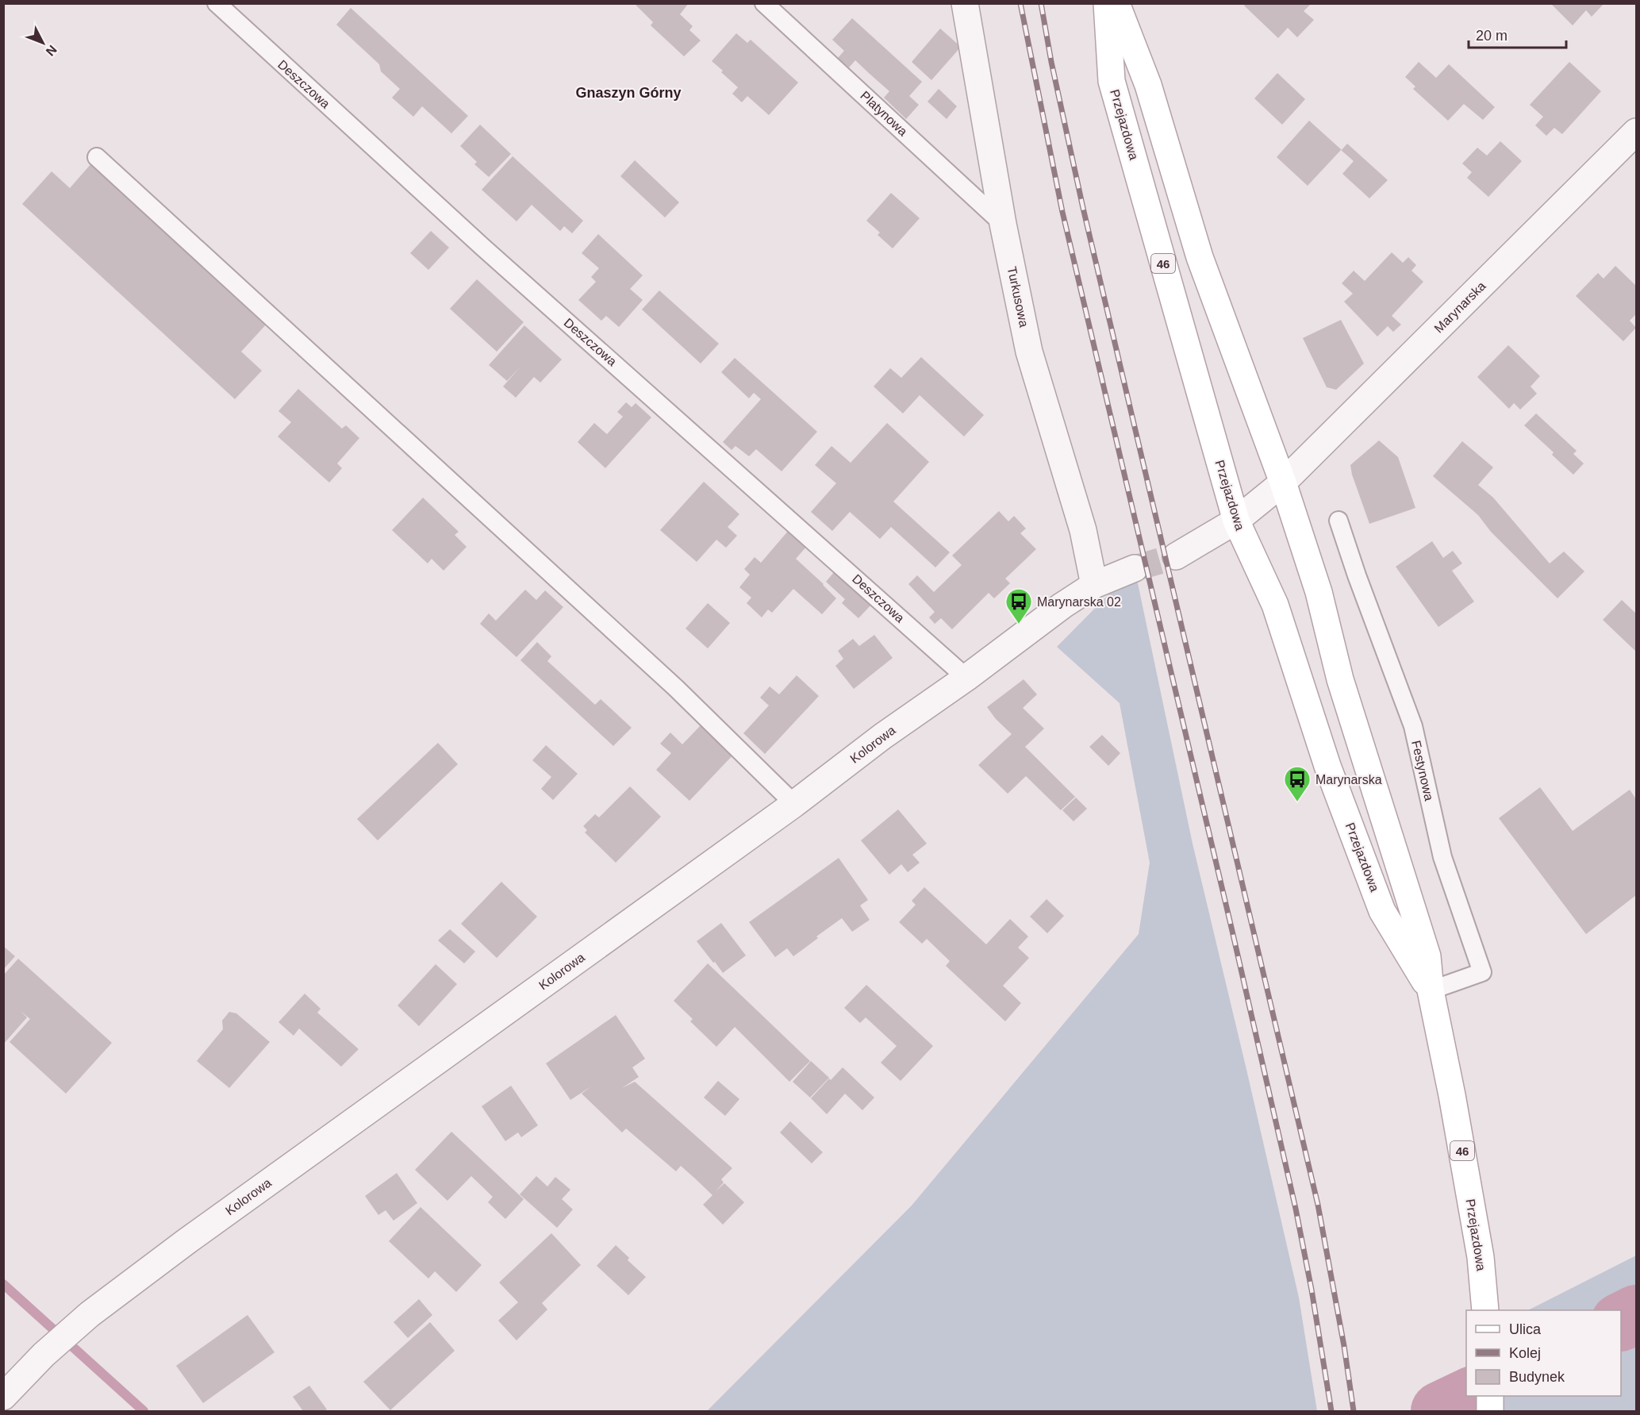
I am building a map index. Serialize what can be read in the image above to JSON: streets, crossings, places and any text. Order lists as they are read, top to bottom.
{
  "streets": {
    "main road": ["Przejazdowa", "46"],
    "street": ["Turkusowa", "Marynarska", "Kolorowa"],
    "lane": ["Deszczowa", "Platynowa", "Festynowa"]
  },
  "crossings": [
    ["Deszczowa", "Kolorowa"],
    ["Platynowa", "Turkusowa"],
    ["Przejazdowa", "Marynarska"],
    ["Przejazdowa", "Festynowa"],
    ["Turkusowa", "Kolorowa"]
  ],
  "districts": ["Gnaszyn Górny"],
  "places": {
    "bus stop": ["Marynarska 02", "Marynarska"]
  },
  "legend": ["Ulica", "Kolej", "Budynek"],
  "scale_bar": "20 m",
  "north": "bottom right"
}
